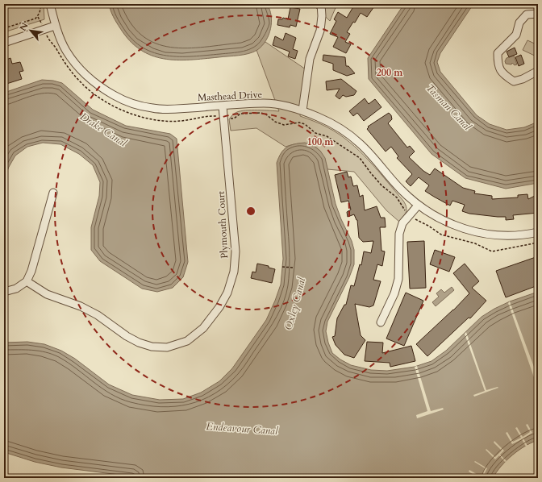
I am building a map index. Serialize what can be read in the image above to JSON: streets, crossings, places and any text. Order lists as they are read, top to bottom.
{
  "streets": {
    "street": ["Masthead Drive", "Plymouth Court"]
  },
  "crossings": [
    ["Masthead Drive", "Plymouth Court"]
  ],
  "water": [
    "Tasman Canal",
    "Drake Canal",
    "Oxley Canal",
    "Endeavour Canal"
  ],
  "north": "top left",
  "rings": ["200 m", "100 m"]
}
